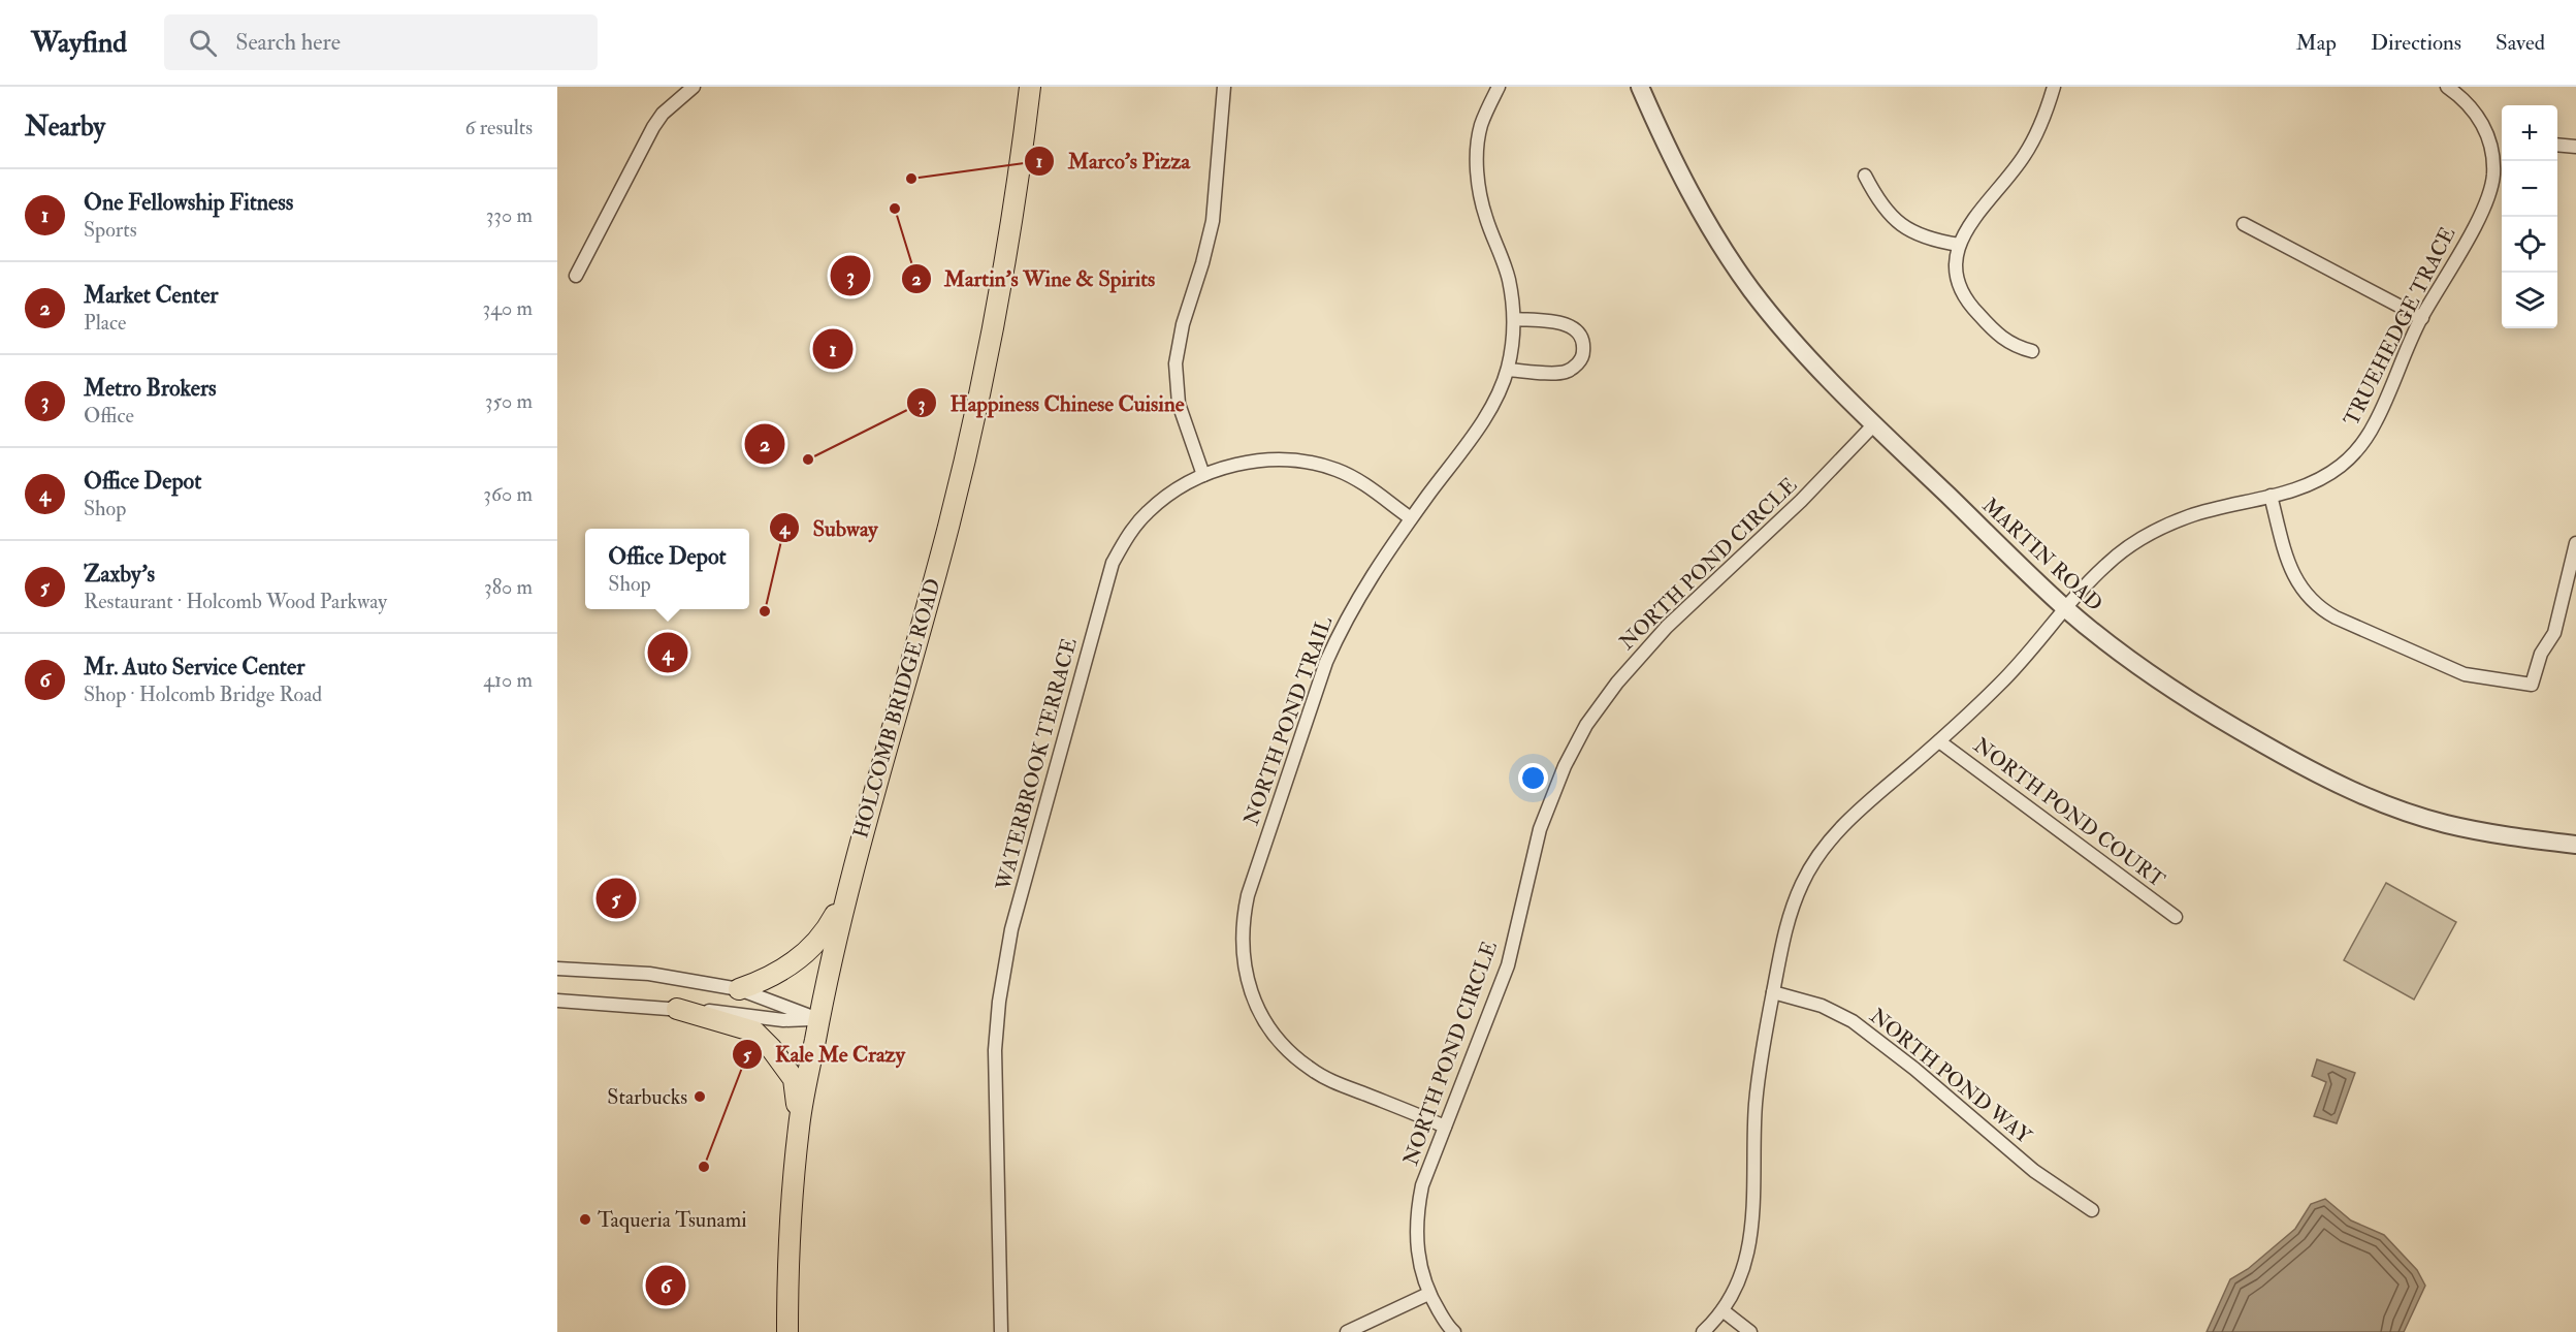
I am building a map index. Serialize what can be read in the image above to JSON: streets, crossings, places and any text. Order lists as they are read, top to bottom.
{
  "streets": {
    "main road": ["HOLCOMB BRIDGE ROAD"],
    "street": [
      "TRUEHEDGE TRACE",
      "MARTIN ROAD",
      "NORTH POND CIRCLE",
      "NORTH POND TRAIL",
      "WATERBROOK TERRACE",
      "NORTH POND COURT",
      "NORTH POND WAY"
    ]
  },
  "crossings": [
    ["TRUEHEDGE TRACE", "MARTIN ROAD"],
    ["MARTIN ROAD", "NORTH POND CIRCLE"],
    ["NORTH POND CIRCLE", "NORTH POND TRAIL"],
    ["NORTH POND TRAIL", "WATERBROOK TERRACE"]
  ],
  "places": [
    "Marco's Pizza",
    "Martin's Wine & Spirits",
    "Happiness Chinese Cuisine",
    "Subway",
    "Starbucks",
    "Kale Me Crazy",
    "Taqueria Tsunami"
  ],
  "page": {
    "header": "Wayfind",
    "search": "Search here",
    "nav": ["Map", "Directions", "Saved"],
    "heading": ["Nearby", "6 results"],
    "map_buttons": ["+", "−"],
    "list": [
      {
        "mark": "1",
        "name": "One Fellowship Fitness",
        "note": "Sports",
        "value": "330 m"
      },
      {
        "mark": "2",
        "name": "Market Center",
        "note": "Place",
        "value": "340 m"
      },
      {
        "mark": "3",
        "name": "Metro Brokers",
        "note": "Office",
        "value": "350 m"
      },
      {
        "mark": "4",
        "name": "Office Depot",
        "note": "Shop",
        "value": "360 m"
      },
      {
        "mark": "5",
        "name": "Zaxby's",
        "note": "Restaurant · Holcomb Wood Parkway",
        "value": "380 m"
      },
      {
        "mark": "6",
        "name": "Mr. Auto Service Center",
        "note": "Shop · Holcomb Bridge Road",
        "value": "410 m"
      }
    ],
    "pins": [
      "3",
      "1",
      "2",
      "4",
      "5",
      "6"
    ],
    "popup": ["Office Depot", "Shop"]
  }
}
